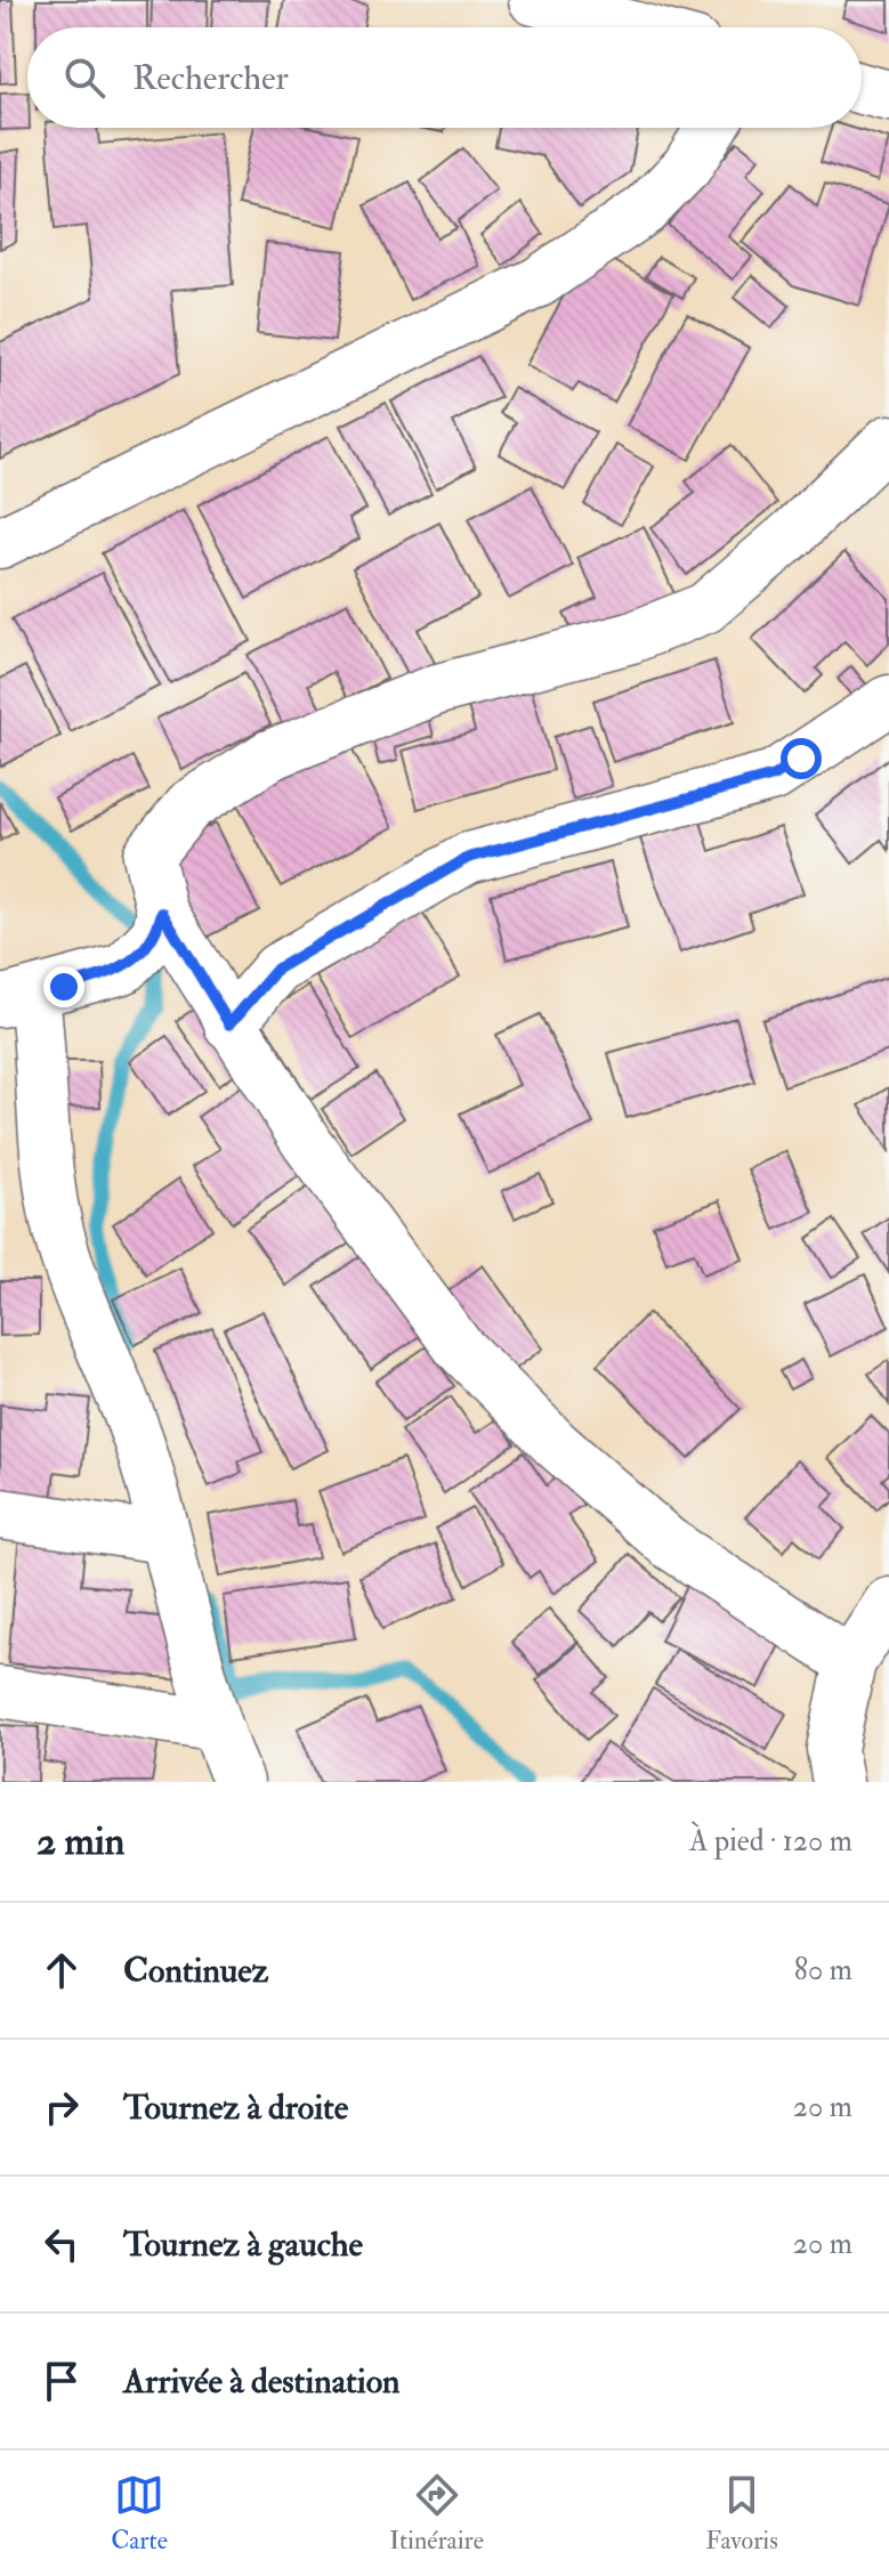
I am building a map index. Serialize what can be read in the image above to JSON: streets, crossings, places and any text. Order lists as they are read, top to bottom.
{
  "page": {
    "search": "Rechercher",
    "heading": ["2 min", "À pied · 120 m"],
    "list": [
      ["Continuez", "80 m"],
      ["Tournez à droite", "20 m"],
      ["Tournez à gauche", "20 m"],
      "Arrivée à destination"
    ],
    "nav": ["Carte", "Itinéraire", "Favoris"]
  }
}
